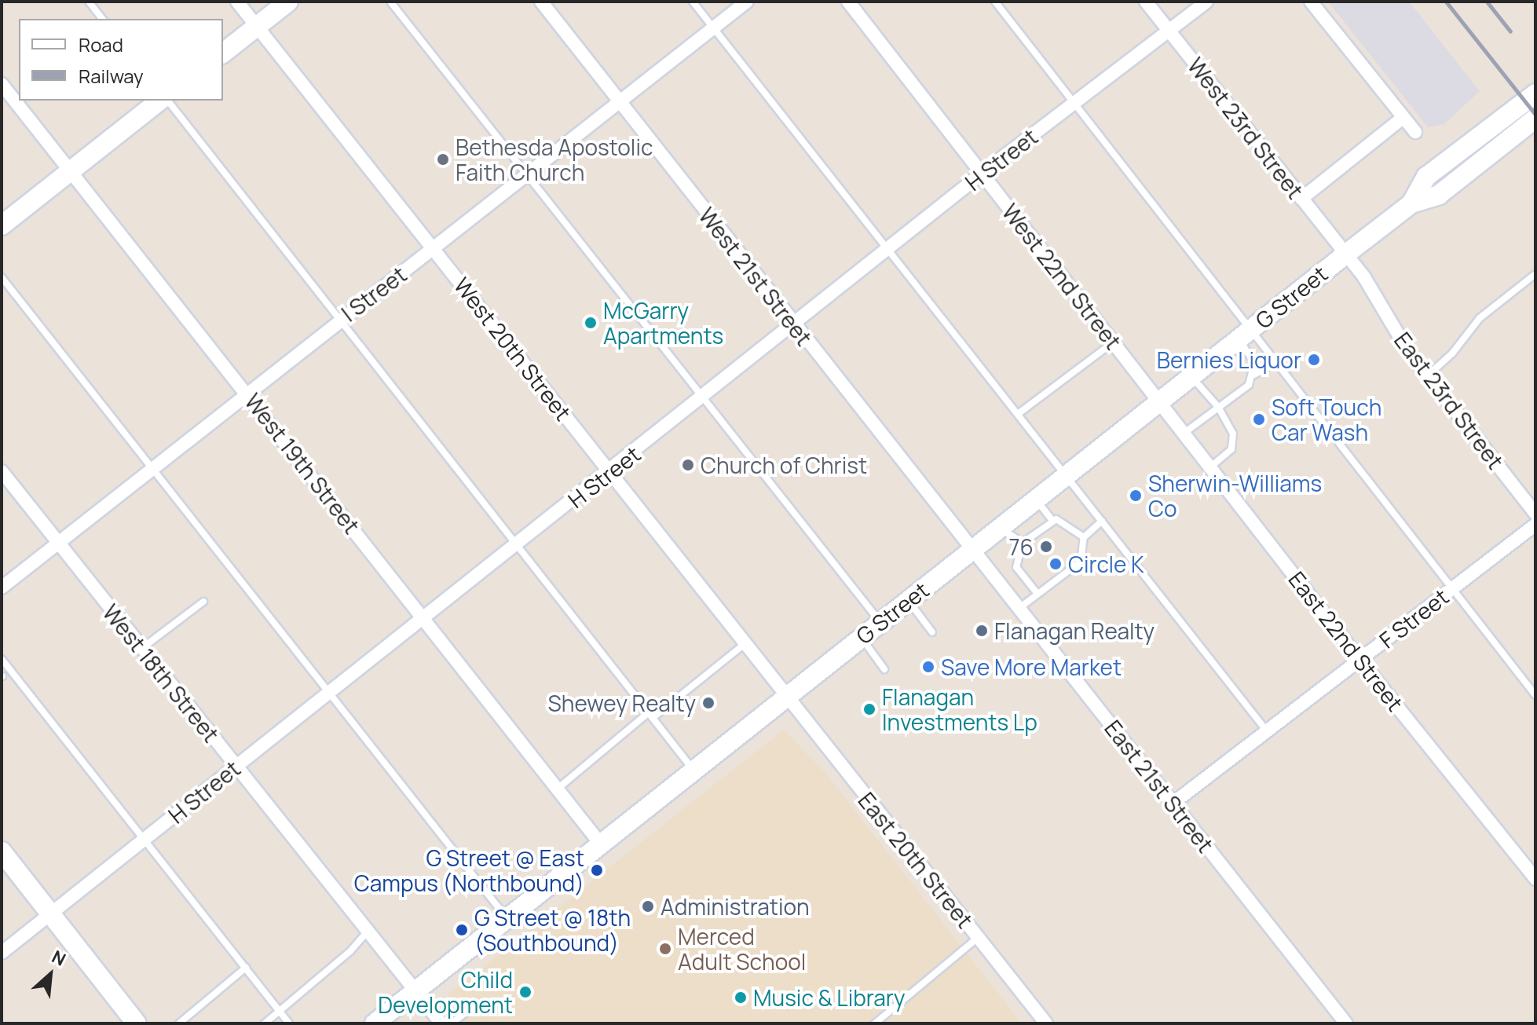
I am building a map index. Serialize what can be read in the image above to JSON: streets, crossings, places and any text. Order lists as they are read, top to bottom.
{
  "streets": {
    "main road": ["G Street"],
    "street": [
      "West 23rd Street",
      "H Street",
      "West 21st Street",
      "West 22nd Street",
      "I Street",
      "West 20th Street",
      "East 23rd Street",
      "West 19th Street",
      "F Street",
      "East 22nd Street",
      "West 18th Street",
      "East 21st Street",
      "East 20th Street"
    ]
  },
  "crossings": [
    ["West 23rd Street", "H Street"],
    ["West 23rd Street", "G Street"],
    ["West 23rd Street", "East 23rd Street"],
    ["H Street", "West 21st Street"],
    ["H Street", "West 22nd Street"],
    ["H Street", "West 20th Street"],
    ["H Street", "West 19th Street"],
    ["H Street", "West 18th Street"],
    ["West 21st Street", "I Street"],
    ["West 21st Street", "G Street"],
    ["West 21st Street", "East 21st Street"],
    ["West 22nd Street", "G Street"],
    ["West 22nd Street", "East 22nd Street"],
    ["I Street", "West 20th Street"],
    ["I Street", "West 19th Street"],
    ["I Street", "West 18th Street"],
    ["G Street", "West 20th Street"],
    ["G Street", "East 23rd Street"],
    ["G Street", "West 19th Street"],
    ["G Street", "East 22nd Street"],
    ["G Street", "West 18th Street"],
    ["G Street", "East 21st Street"],
    ["G Street", "East 20th Street"],
    ["West 20th Street", "East 20th Street"],
    ["F Street", "East 22nd Street"],
    ["F Street", "East 21st Street"]
  ],
  "places": [
    "Bethesda Apostolic Faith Church",
    "McGarry Apartments",
    "Bernies Liquor",
    "Soft Touch Car Wash",
    "Church of Christ",
    "Sherwin-Williams Co",
    "76",
    "Circle K",
    "Flanagan Realty",
    "Save More Market",
    "Shewey Realty",
    "Flanagan Investments Lp",
    "G Street @ East Campus (Northbound)",
    "Administration",
    "G Street @ 18th (Southbound)",
    "Merced Adult School",
    "Child Development",
    "Music & Library"
  ],
  "legend": ["Road", "Railway"],
  "north": "top right"
}
